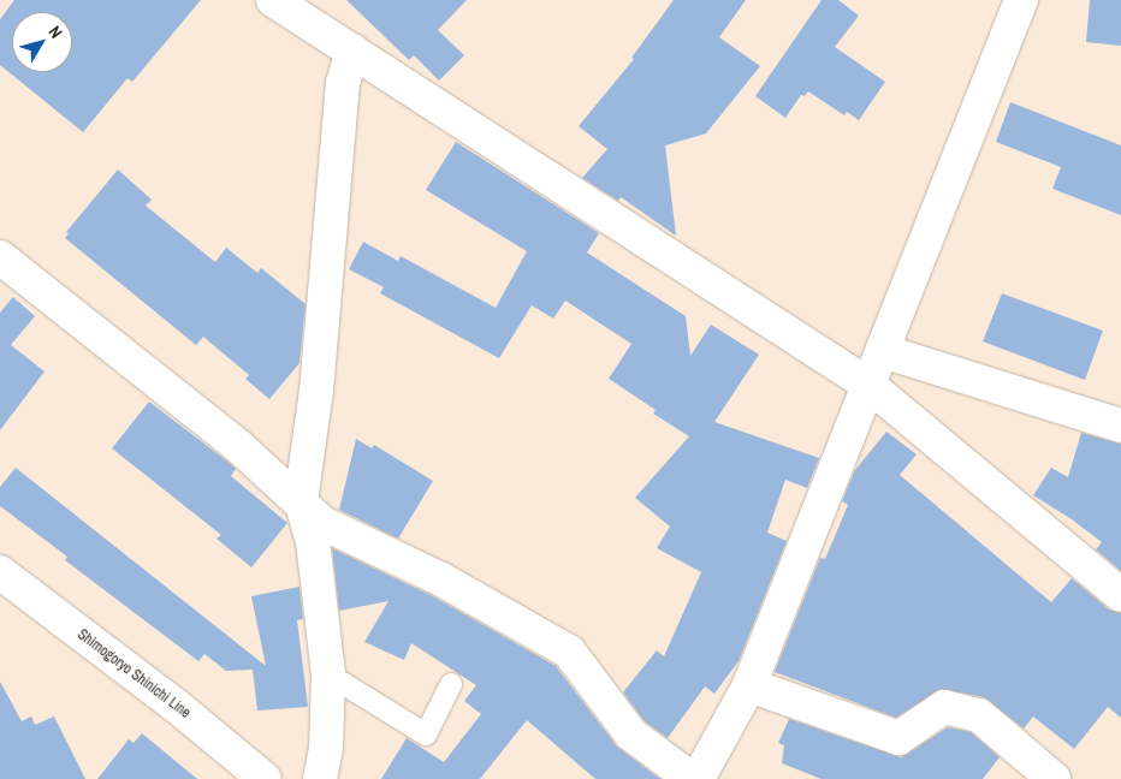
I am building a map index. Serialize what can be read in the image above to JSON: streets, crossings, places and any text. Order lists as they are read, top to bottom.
{
  "streets": {
    "street": ["Shimogoryo Shinichi Line"]
  },
  "north": "top right"
}
